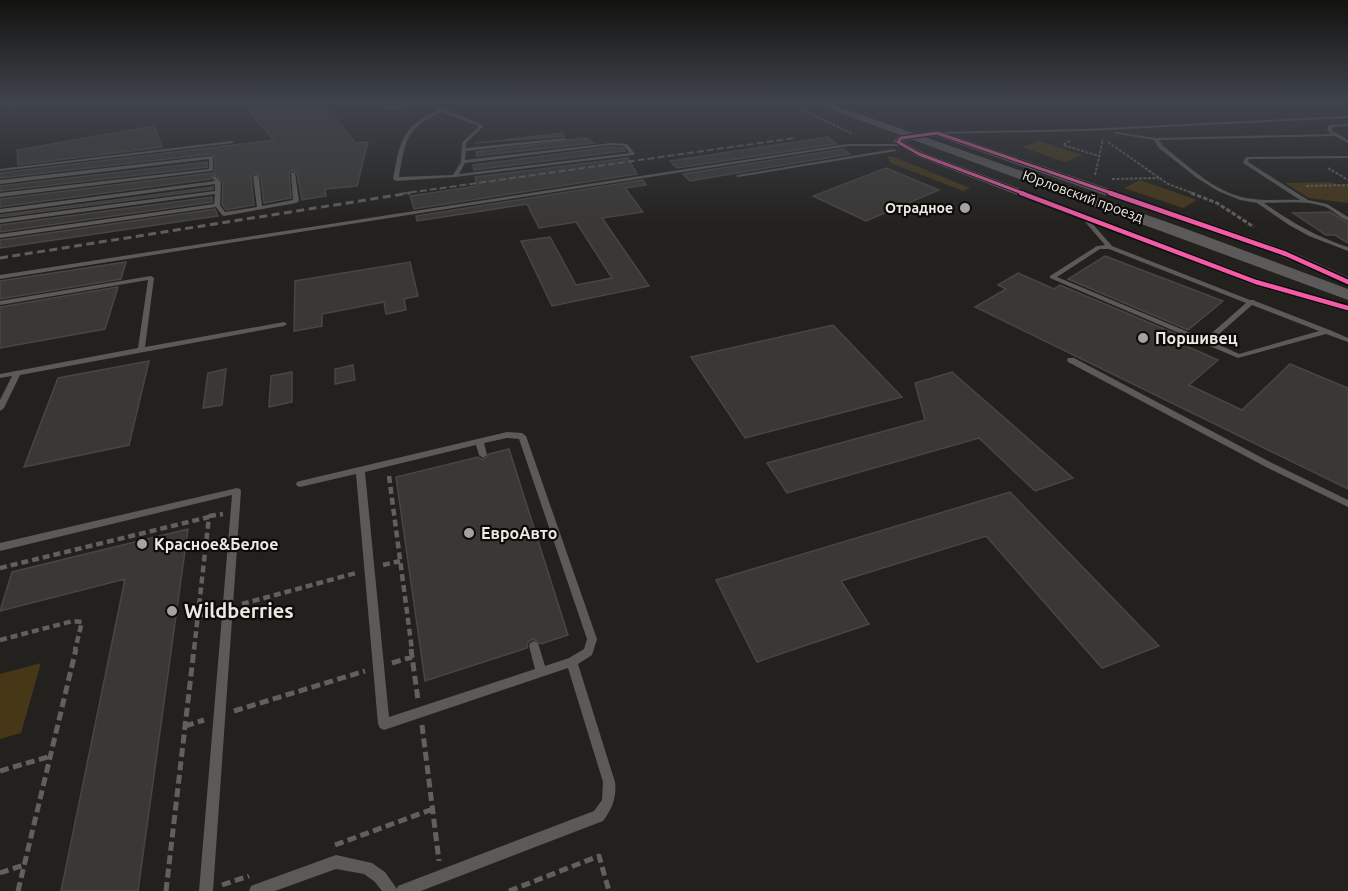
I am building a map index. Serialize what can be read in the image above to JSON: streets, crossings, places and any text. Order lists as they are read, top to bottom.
{
  "streets": {
    "main road": ["Юрловский проезд"]
  },
  "places": [
    "Отрадное",
    "Поршивец",
    "ЕвроАвто",
    "Красное&Белое",
    "Wildberries"
  ]
}
